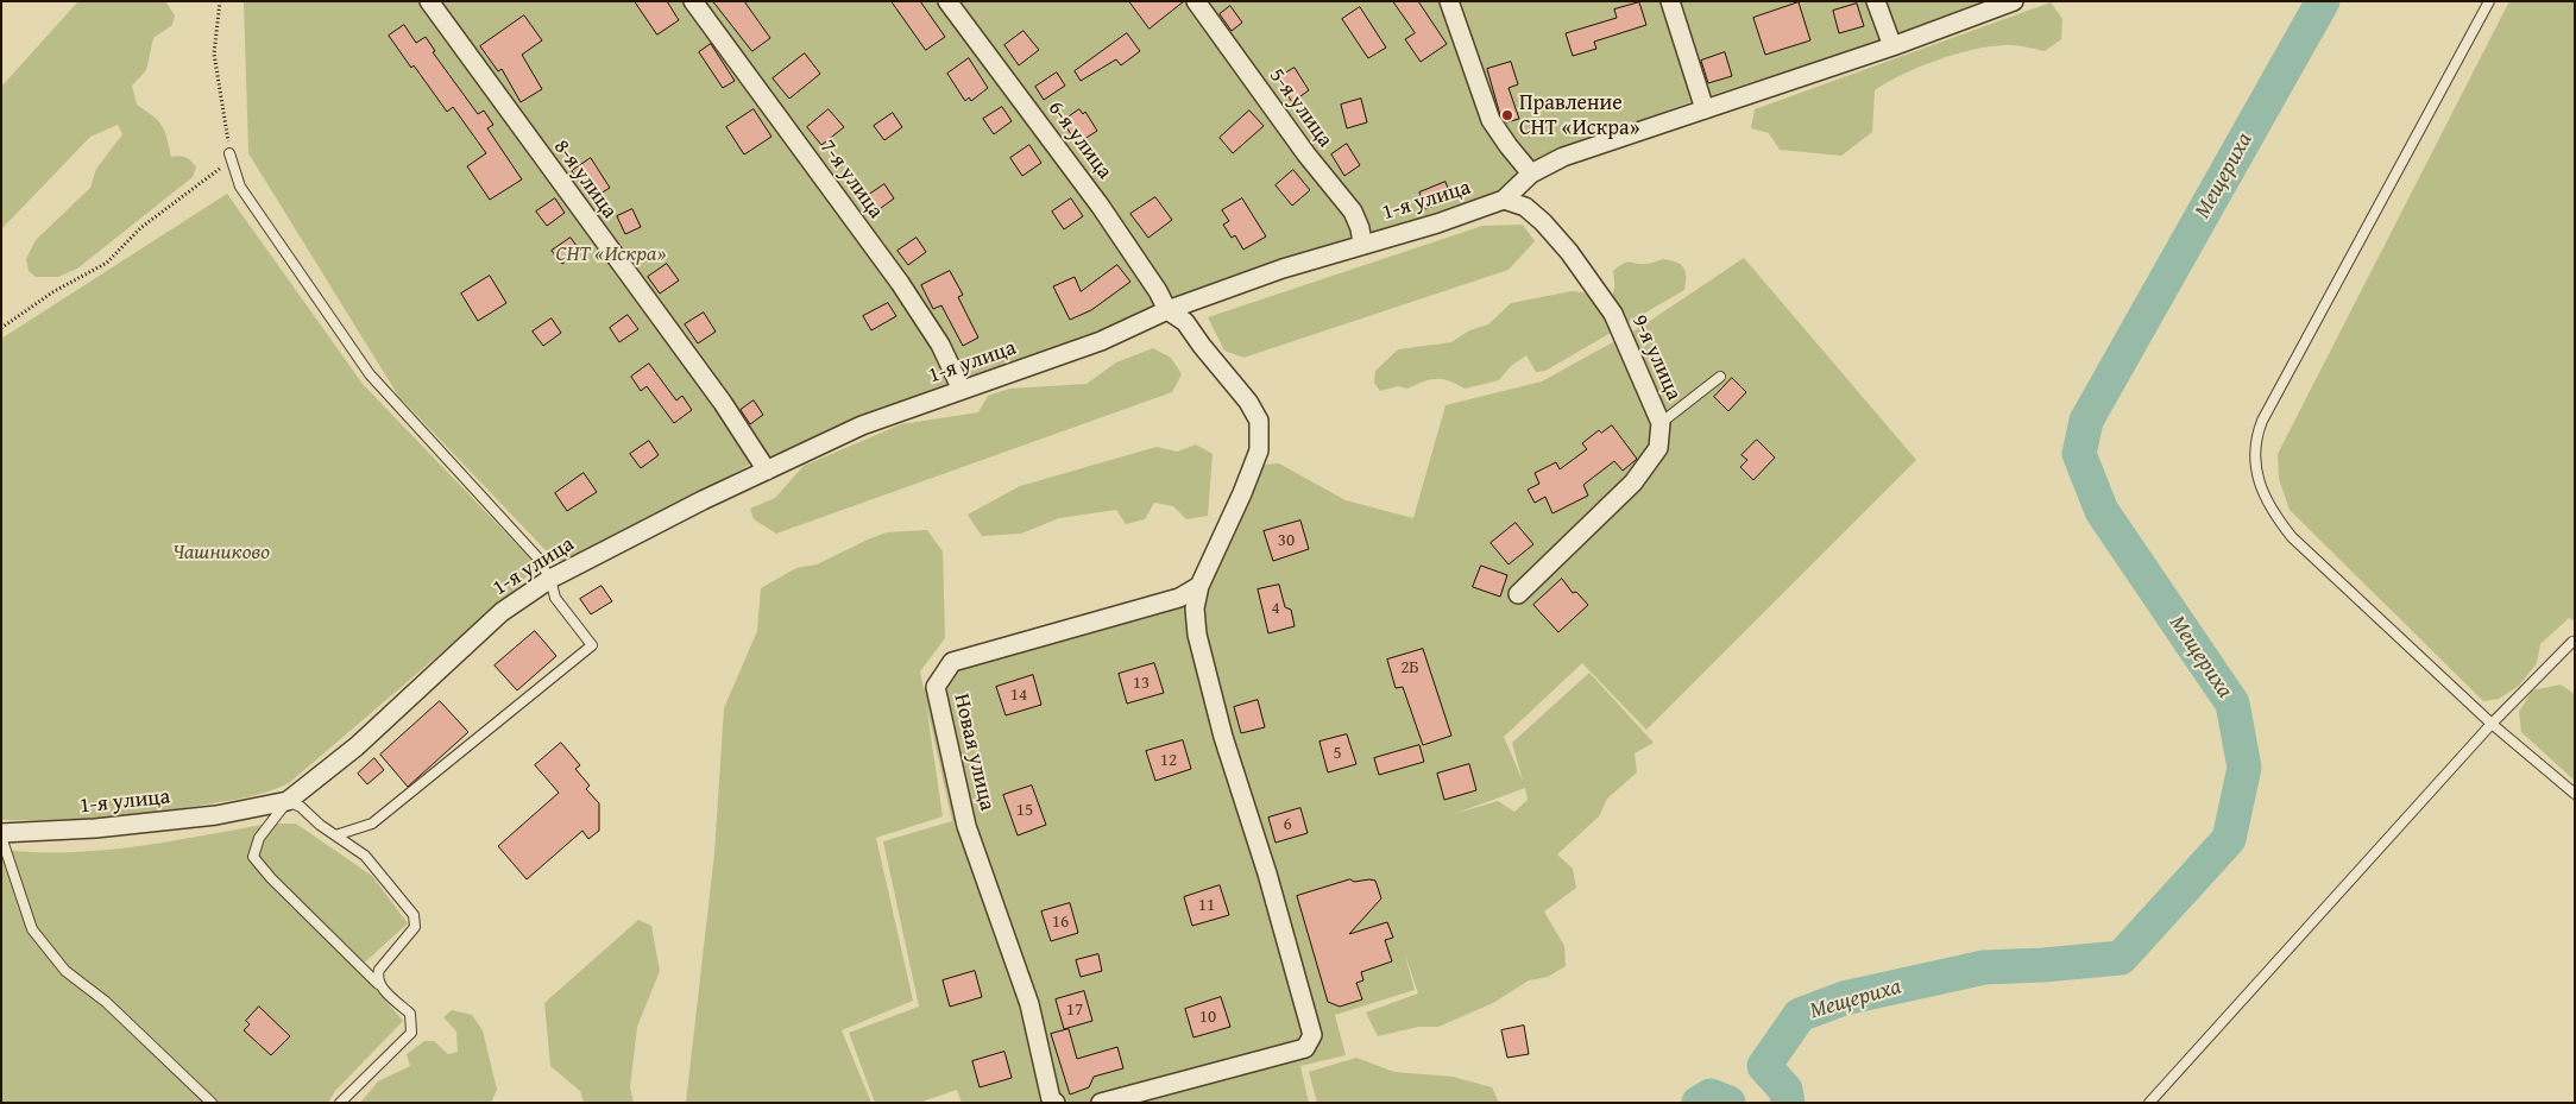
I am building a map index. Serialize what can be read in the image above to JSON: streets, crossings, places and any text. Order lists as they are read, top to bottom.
{
  "streets": {
    "street": [
      "5-я улица",
      "6-я улица",
      "8-я улица",
      "7-я улица",
      "1-я улица",
      "9-я улица",
      "Новая улица"
    ]
  },
  "crossings": [
    ["5-я улица", "1-я улица"],
    ["6-я улица", "1-я улица"],
    ["8-я улица", "1-я улица"],
    ["7-я улица", "1-я улица"],
    ["1-я улица", "9-я улица"]
  ],
  "water": ["Мещериха"],
  "parks": ["СНТ «Искра»", "Чашниково"],
  "places": ["Правление СНТ «Искра»"],
  "house_numbers": [
    "30",
    "4",
    "2Б",
    "13",
    "14",
    "5",
    "12",
    "15",
    "6",
    "11",
    "16",
    "17",
    "10"
  ]
}
